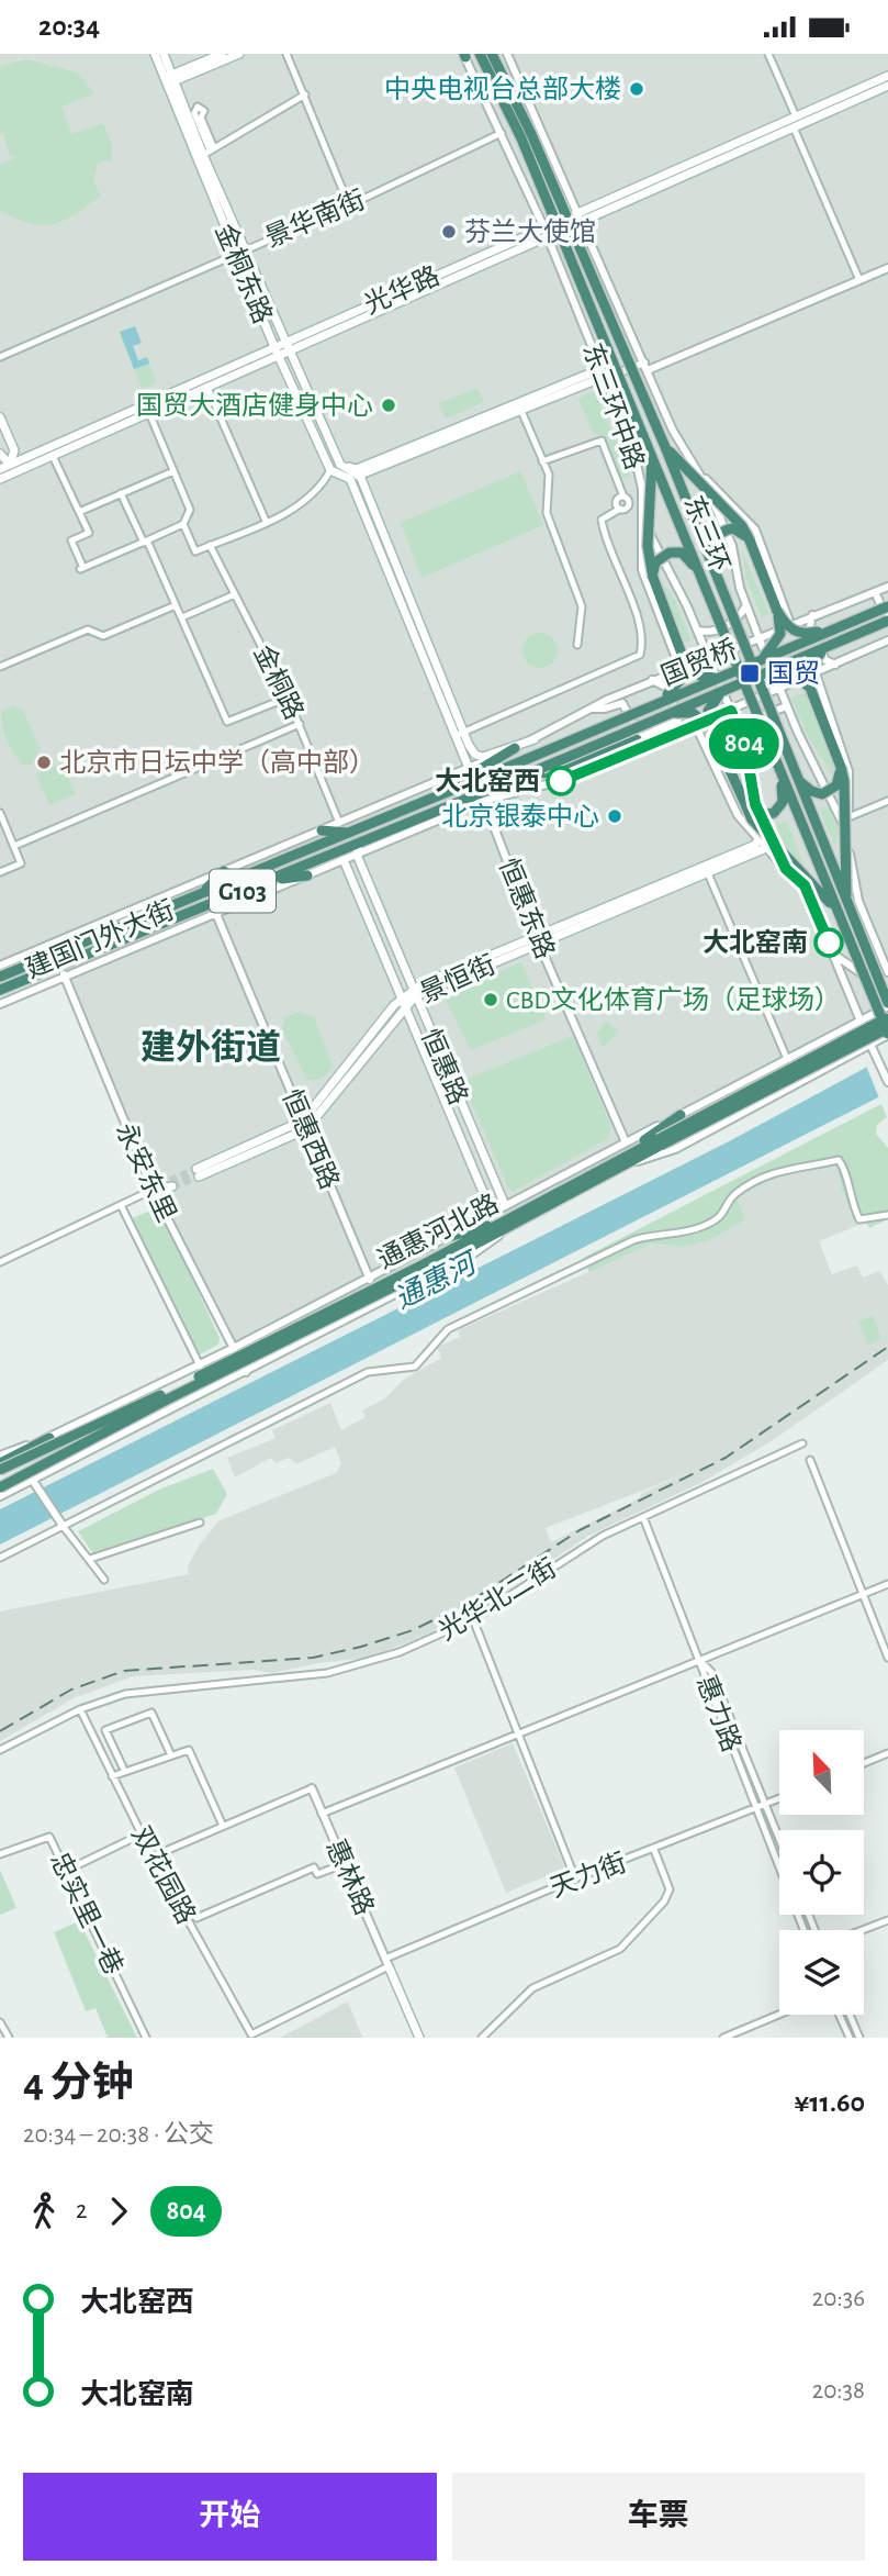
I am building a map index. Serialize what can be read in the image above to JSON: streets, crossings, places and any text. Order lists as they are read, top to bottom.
{
  "streets": {
    "highway": [
      "东三环",
      "国贸桥",
      "G103",
      "建国门外大街",
      "通惠河北路"
    ],
    "main road": [
      "金桐东路",
      "光华路",
      "景恒街",
      "恒惠路"
    ],
    "street": [
      "景华南街",
      "东三环中路",
      "金桐路",
      "恒惠东路",
      "恒惠西路",
      "永安东里",
      "光华北二街",
      "惠力路",
      "双花园路",
      "天力街",
      "惠林路",
      "忠实里一巷"
    ]
  },
  "crossings": [
    ["景华南街", "金桐东路"],
    ["景华南街", "东三环中路"],
    ["金桐东路", "光华路"],
    ["光华路", "东三环中路"],
    ["东三环中路", "建国门外大街"],
    ["东三环中路", "通惠河北路"],
    ["东三环", "通惠河北路"],
    ["国贸桥", "建国门外大街"],
    ["金桐路", "建国门外大街"],
    ["恒惠东路", "建国门外大街"],
    ["恒惠东路", "景恒街"],
    ["恒惠东路", "通惠河北路"],
    ["建国门外大街", "恒惠路"],
    ["建国门外大街", "恒惠西路"],
    ["建国门外大街", "永安东里"],
    ["景恒街", "恒惠路"],
    ["景恒街", "恒惠西路"],
    ["恒惠路", "通惠河北路"],
    ["恒惠西路", "通惠河北路"],
    ["永安东里", "通惠河北路"],
    ["光华北二街", "双花园路"],
    ["惠力路", "天力街"],
    ["双花园路", "天力街"],
    ["天力街", "惠林路"]
  ],
  "districts": ["建外街道"],
  "water": ["通惠河"],
  "places": {
    "other": [
      "中央电视台总部大楼",
      "芬兰大使馆",
      "国贸大酒店健身中心",
      "北京市日坛中学（高中部）",
      "大北窑西",
      "北京银泰中心",
      "大北窑南",
      "CBD文化体育广场（足球场）"
    ],
    "transit": ["国贸"]
  },
  "lines": ["bus line 804"],
  "north": "top left",
  "page": {
    "status": "20:34",
    "on_map": "804",
    "heading": ["4 分钟", "20:34 – 20:38 · 公交", "¥11.60"],
    "legs": ["2", "804"],
    "list": [
      {
        "name": "大北窑西",
        "value": "20:36"
      },
      {
        "name": "大北窑南",
        "value": "20:38"
      }
    ],
    "buttons": ["开始", "车票"]
  }
}
